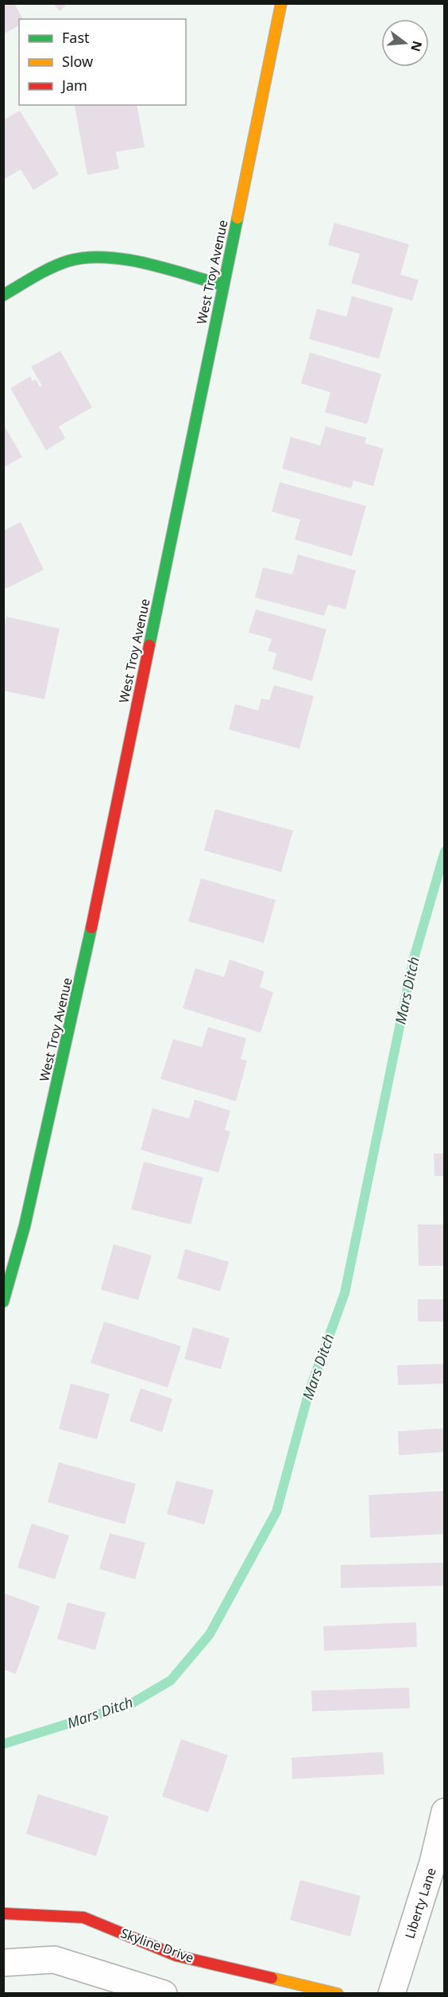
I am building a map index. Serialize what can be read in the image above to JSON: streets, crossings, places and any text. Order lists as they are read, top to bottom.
{
  "streets": {
    "street": ["West Troy Avenue", "Liberty Lane", "Skyline Drive"]
  },
  "water": ["Mars Ditch"],
  "legend": ["Fast", "Slow", "Jam"],
  "north": "right"
}
